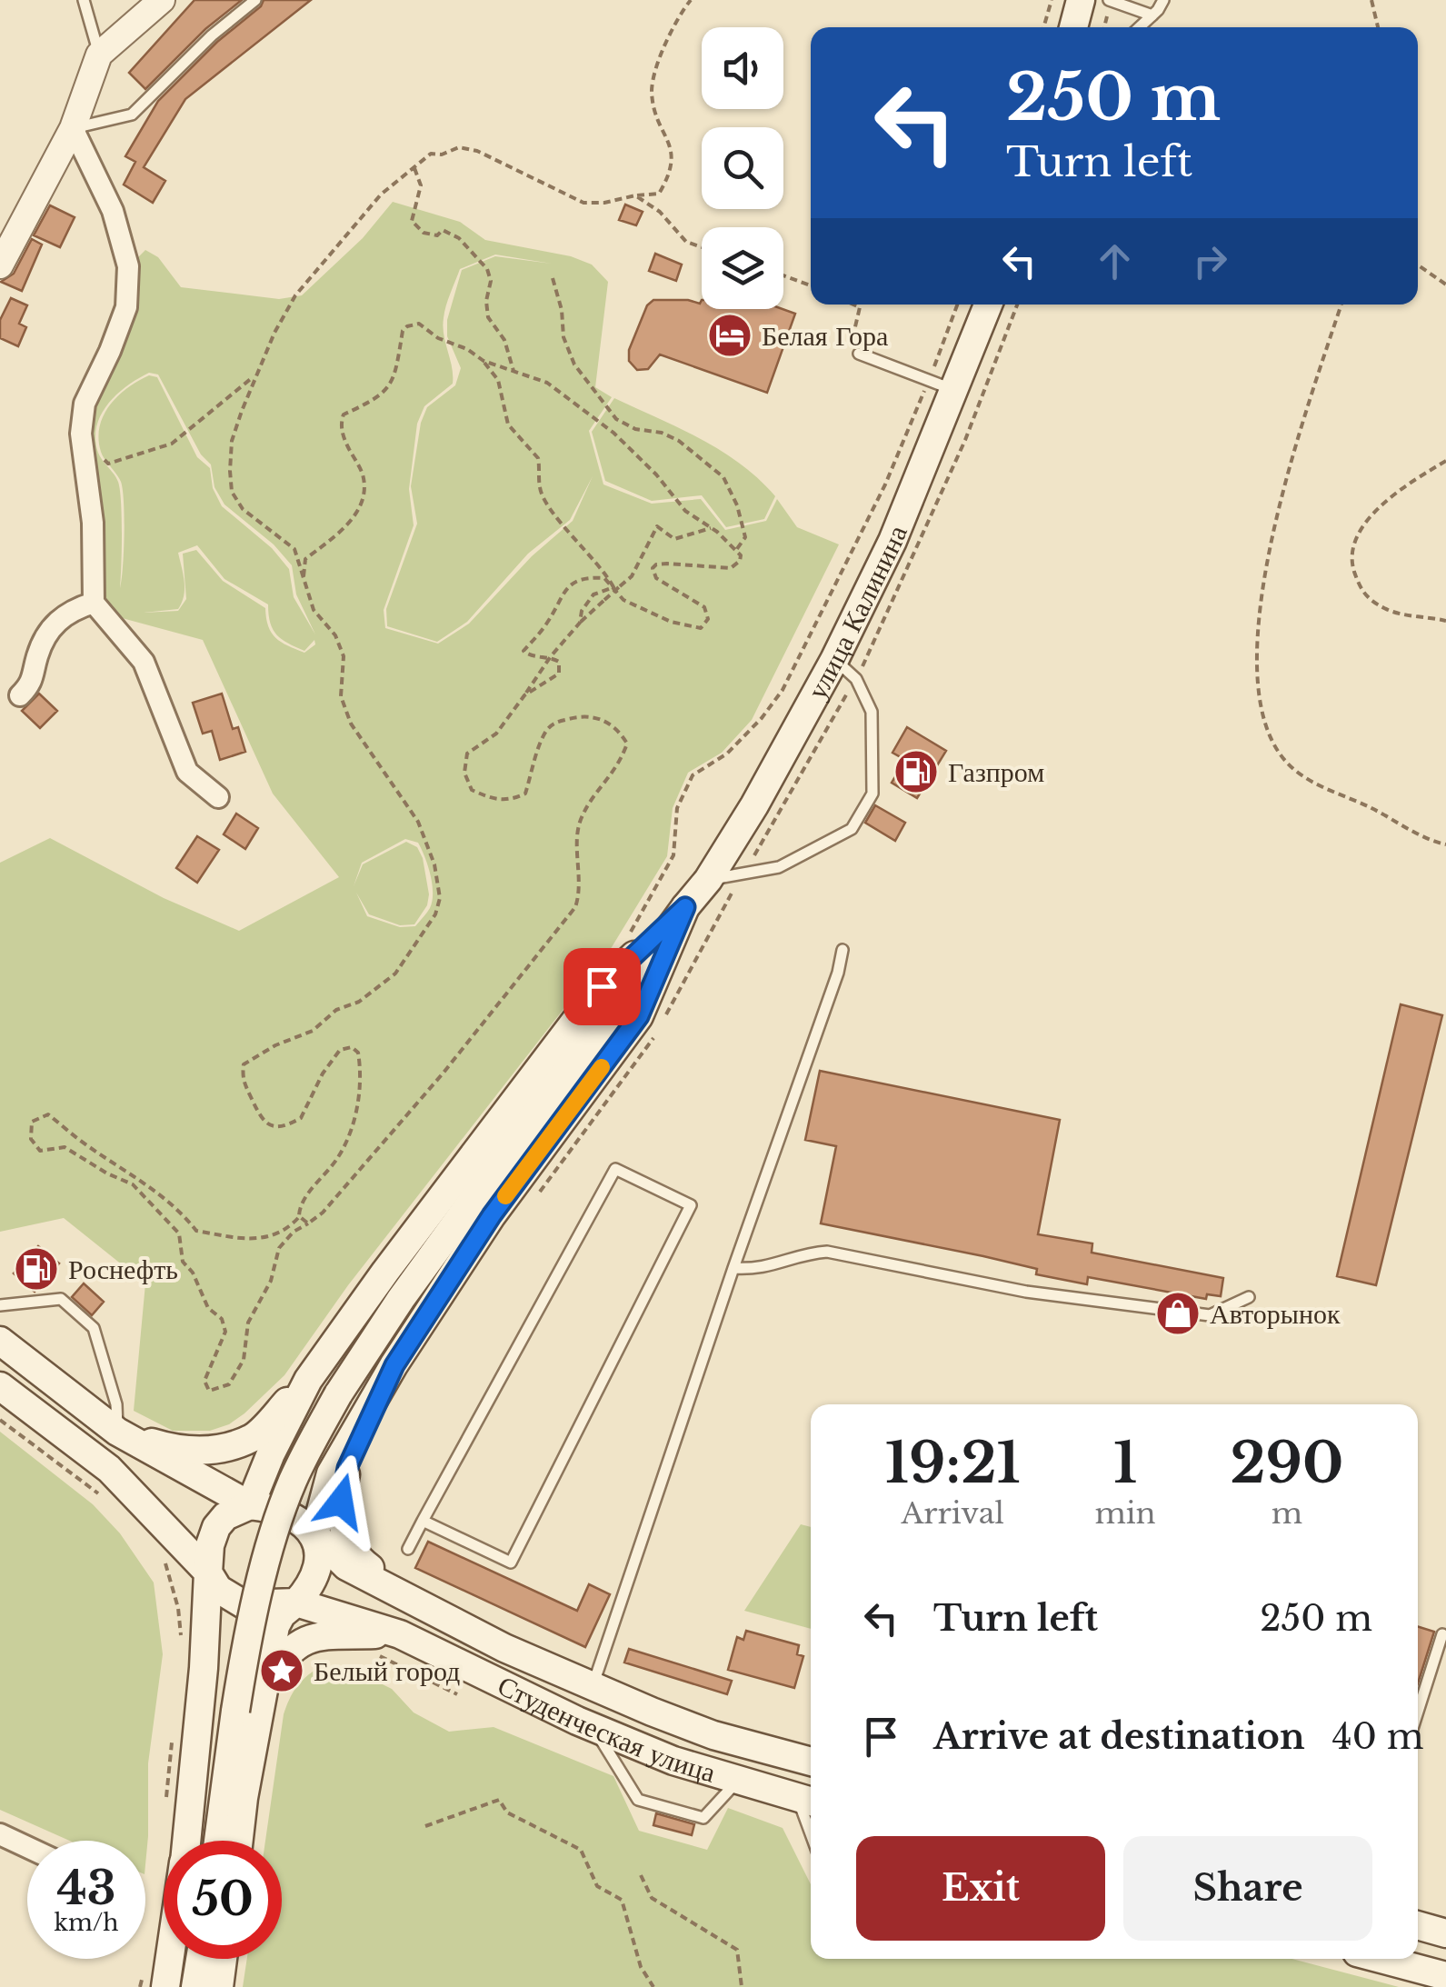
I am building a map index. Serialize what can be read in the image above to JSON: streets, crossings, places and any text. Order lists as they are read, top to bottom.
{
  "streets": {
    "main road": ["улица Калинина", "Студенческая улица"]
  },
  "places": {
    "hotel": ["Белая Гора"],
    "fuel station": ["Газпром", "Роснефть"],
    "shop": ["Авторынок"],
    "place": ["Белый город"]
  },
  "page": {
    "turn": ["250 m", "Turn left"],
    "eta": [
      "19:21",
      "Arrival",
      "1",
      "min",
      "290",
      "m"
    ],
    "list": [
      {
        "name": "Turn left",
        "value": "250 m"
      },
      {
        "name": "Arrive at destination",
        "value": "40 m"
      }
    ],
    "buttons": ["Exit", "Share"],
    "speed": "43 km/h",
    "limit": "50"
  }
}
